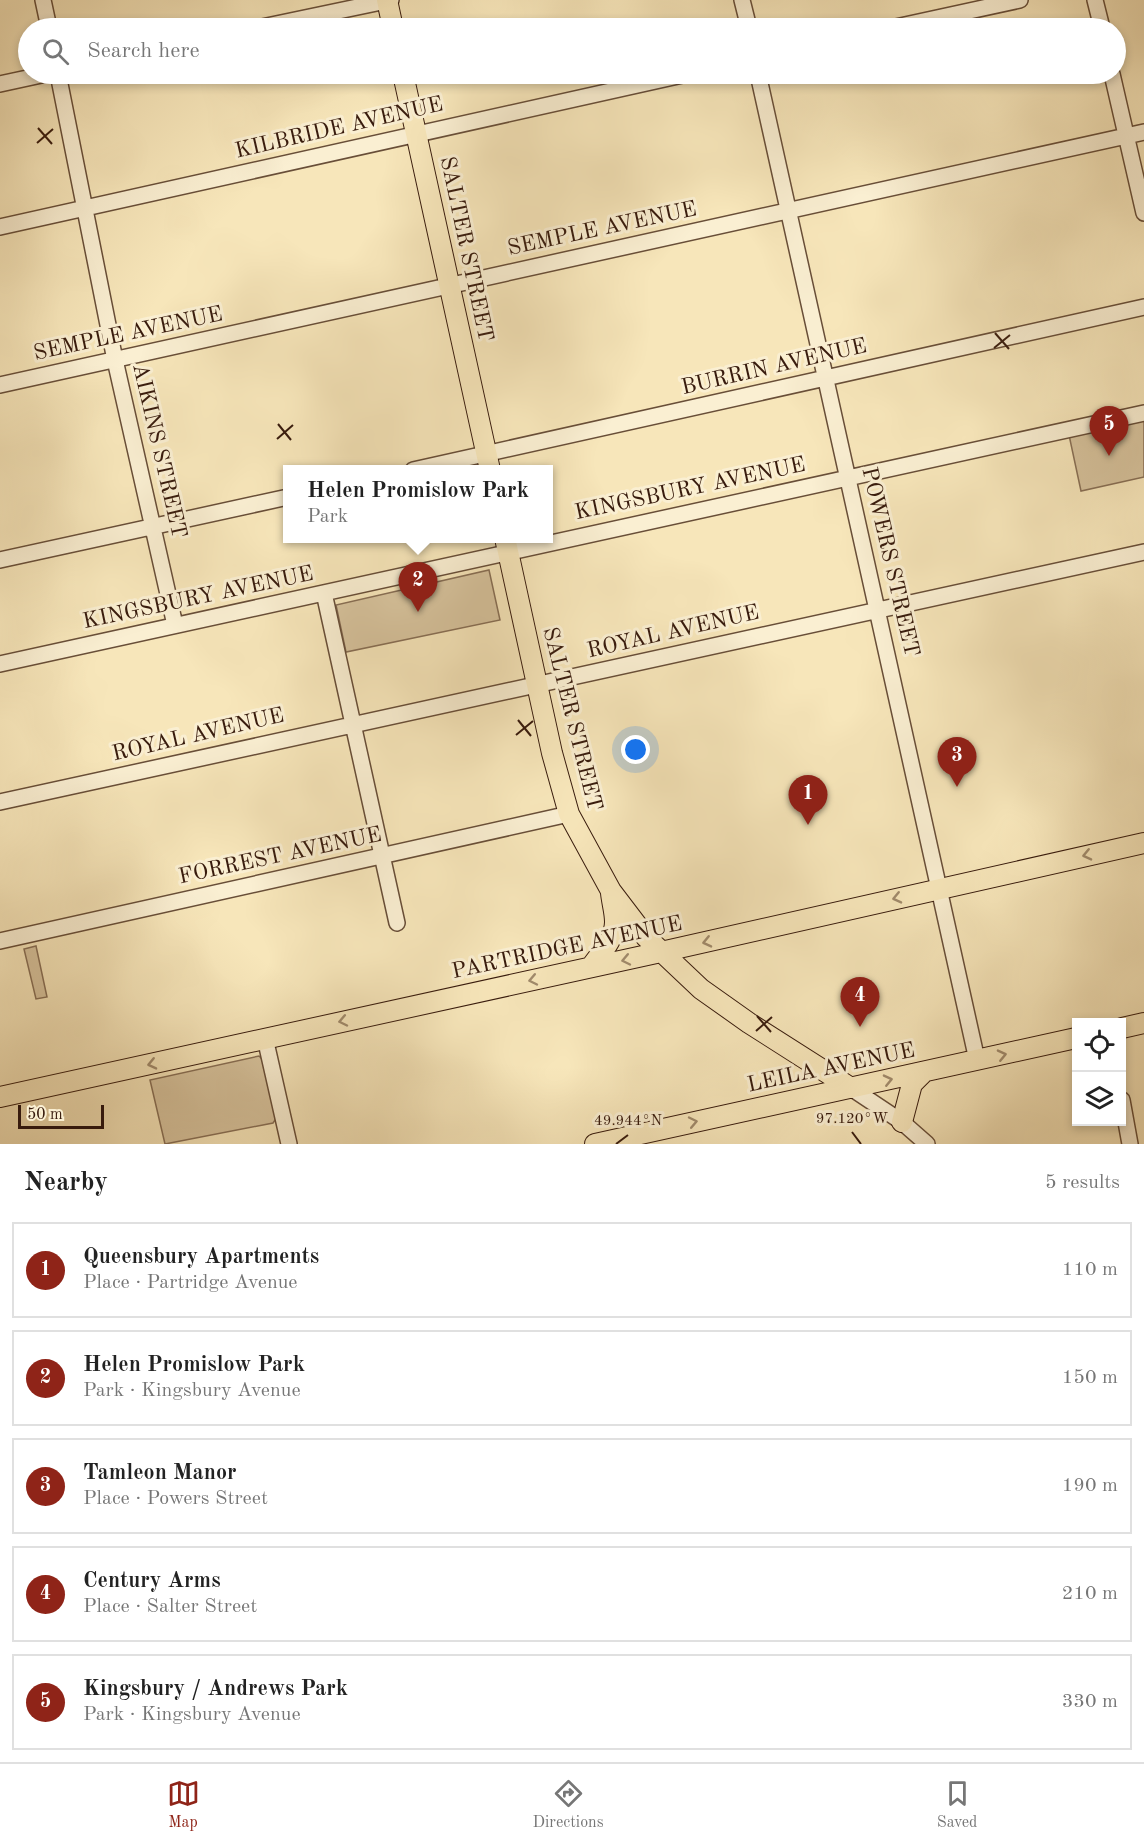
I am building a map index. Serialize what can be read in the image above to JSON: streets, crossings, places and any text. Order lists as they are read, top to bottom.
{
  "streets": {
    "main road": ["SALTER STREET", "PARTRIDGE AVENUE", "LEILA AVENUE"],
    "street": [
      "KILBRIDE AVENUE",
      "SEMPLE AVENUE",
      "BURRIN AVENUE",
      "AIKINS STREET",
      "KINGSBURY AVENUE",
      "POWERS STREET",
      "ROYAL AVENUE",
      "FORREST AVENUE"
    ]
  },
  "crossings": [
    ["KILBRIDE AVENUE", "SALTER STREET"],
    ["KILBRIDE AVENUE", "AIKINS STREET"],
    ["SEMPLE AVENUE", "SALTER STREET"],
    ["SEMPLE AVENUE", "AIKINS STREET"],
    ["SEMPLE AVENUE", "POWERS STREET"],
    ["SALTER STREET", "BURRIN AVENUE"],
    ["SALTER STREET", "KINGSBURY AVENUE"],
    ["SALTER STREET", "ROYAL AVENUE"],
    ["SALTER STREET", "FORREST AVENUE"],
    ["SALTER STREET", "PARTRIDGE AVENUE"],
    ["SALTER STREET", "LEILA AVENUE"],
    ["BURRIN AVENUE", "POWERS STREET"],
    ["AIKINS STREET", "KINGSBURY AVENUE"],
    ["KINGSBURY AVENUE", "POWERS STREET"],
    ["POWERS STREET", "ROYAL AVENUE"],
    ["POWERS STREET", "PARTRIDGE AVENUE"],
    ["POWERS STREET", "LEILA AVENUE"]
  ],
  "one_way": ["PARTRIDGE AVENUE", "LEILA AVENUE"],
  "scale_bar": "50 m",
  "page": {
    "search": "Search here",
    "pins": [
      "5",
      "2",
      "3",
      "1",
      "4"
    ],
    "popup": ["Helen Promislow Park", "Park"],
    "scale": "50 m",
    "heading": ["Nearby", "5 results"],
    "list": [
      {
        "mark": "1",
        "name": "Queensbury Apartments",
        "note": "Place · Partridge Avenue",
        "value": "110 m"
      },
      {
        "mark": "2",
        "name": "Helen Promislow Park",
        "note": "Park · Kingsbury Avenue",
        "value": "150 m"
      },
      {
        "mark": "3",
        "name": "Tamleon Manor",
        "note": "Place · Powers Street",
        "value": "190 m"
      },
      {
        "mark": "4",
        "name": "Century Arms",
        "note": "Place · Salter Street",
        "value": "210 m"
      },
      {
        "mark": "5",
        "name": "Kingsbury / Andrews Park",
        "note": "Park · Kingsbury Avenue",
        "value": "330 m"
      }
    ],
    "nav": ["Map", "Directions", "Saved"]
  },
  "coordinates": ["97.120°W", "49.944°N"]
}
